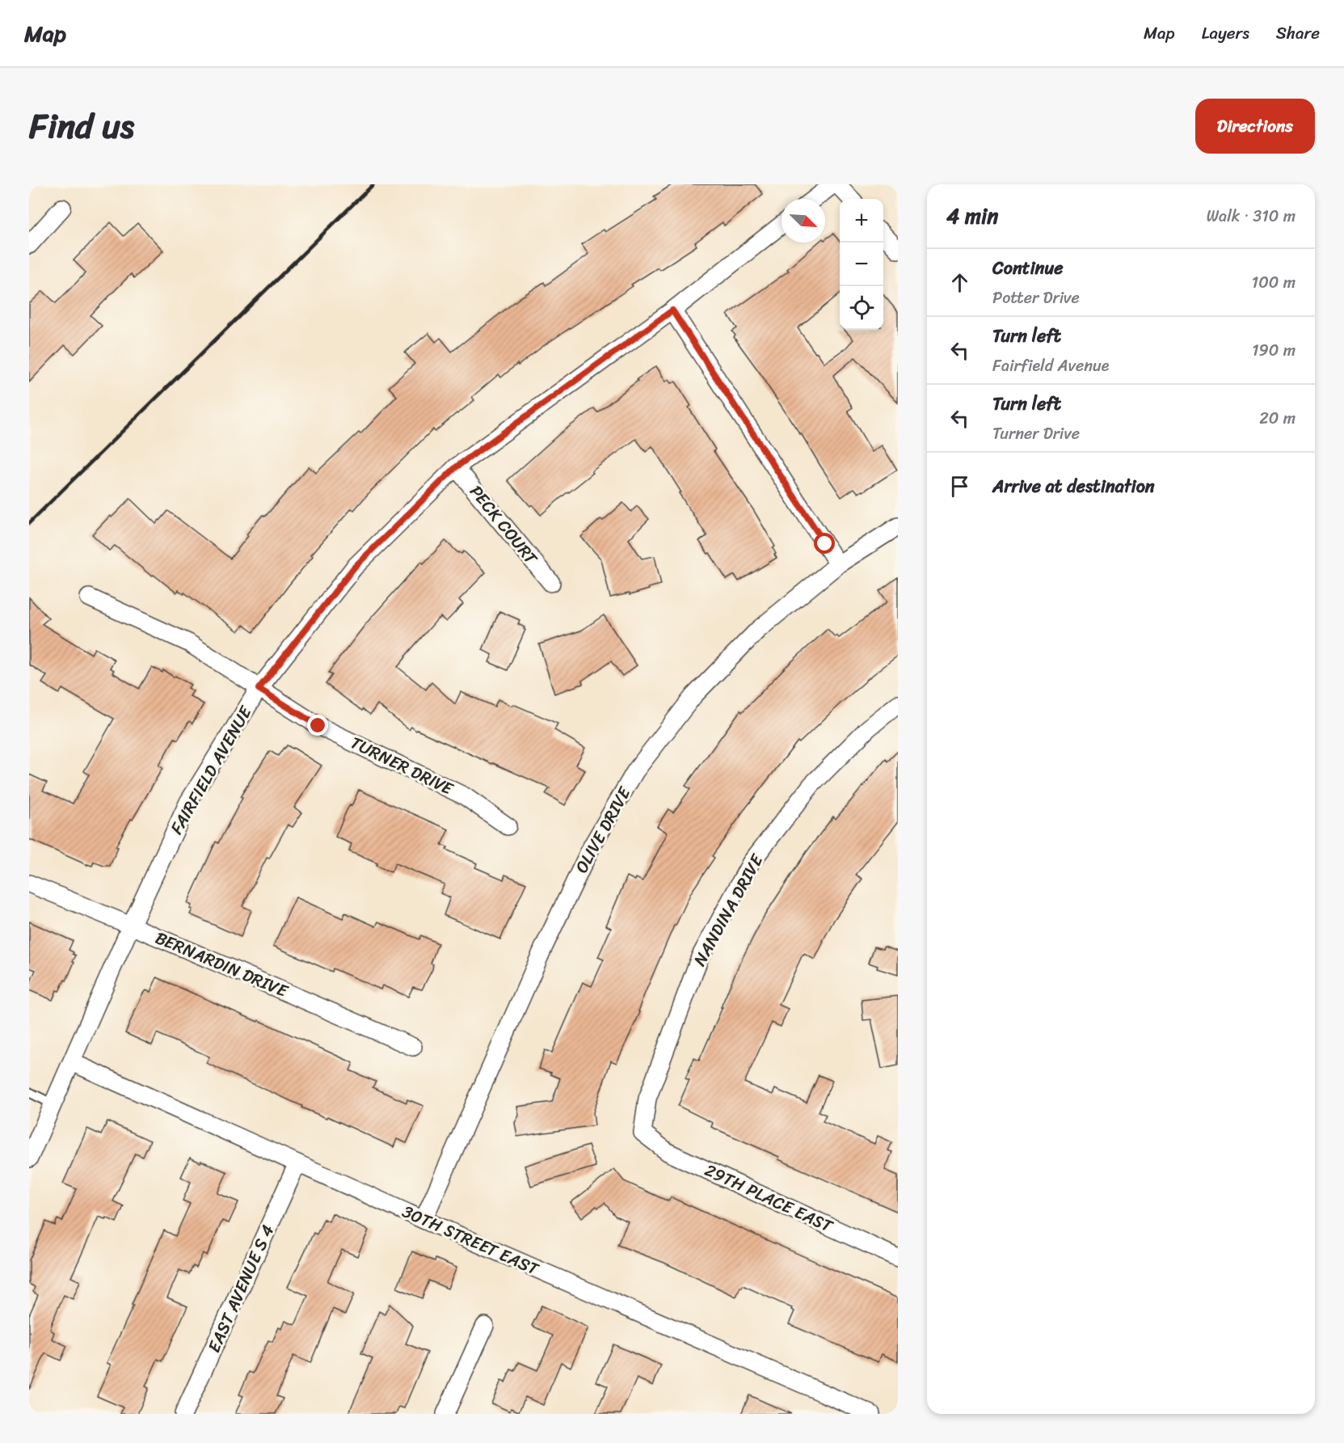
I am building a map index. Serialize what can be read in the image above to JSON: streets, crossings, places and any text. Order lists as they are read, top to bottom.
{
  "streets": {
    "street": [
      "PECK COURT",
      "TURNER DRIVE",
      "FAIRFIELD AVENUE",
      "OLIVE DRIVE",
      "NANDINA DRIVE",
      "BERNARDIN DRIVE",
      "29TH PLACE EAST",
      "30TH STREET EAST",
      "EAST AVENUE S 4"
    ]
  },
  "crossings": [
    ["PECK COURT", "FAIRFIELD AVENUE"],
    ["TURNER DRIVE", "FAIRFIELD AVENUE"],
    ["FAIRFIELD AVENUE", "BERNARDIN DRIVE"],
    ["FAIRFIELD AVENUE", "30TH STREET EAST"],
    ["OLIVE DRIVE", "30TH STREET EAST"],
    ["NANDINA DRIVE", "29TH PLACE EAST"],
    ["30TH STREET EAST", "EAST AVENUE S 4"]
  ],
  "north": "bottom right",
  "page": {
    "header": "Map",
    "nav": ["Map", "Layers", "Share"],
    "title": "Find us",
    "buttons": "Directions",
    "heading": ["4 min", "Walk · 310 m"],
    "map_buttons": ["+", "−"],
    "list": [
      ["Continue", "Potter Drive", "100 m"],
      ["Turn left", "Fairfield Avenue", "190 m"],
      ["Turn left", "Turner Drive", "20 m"],
      "Arrive at destination"
    ]
  }
}
